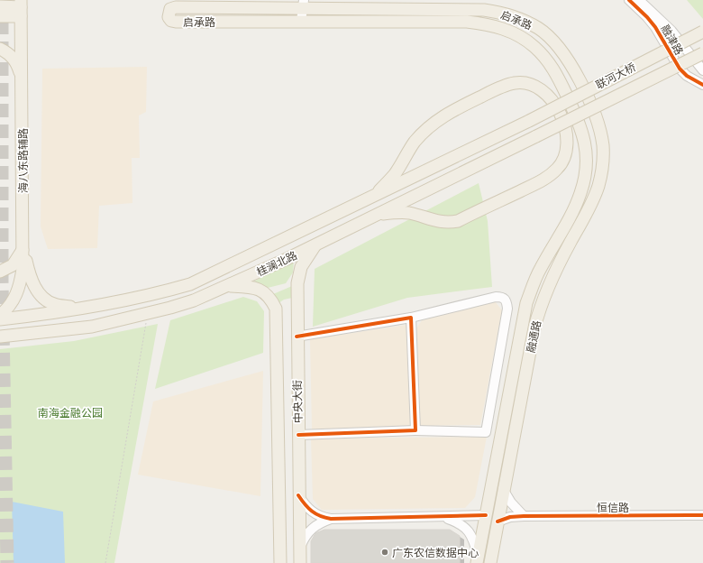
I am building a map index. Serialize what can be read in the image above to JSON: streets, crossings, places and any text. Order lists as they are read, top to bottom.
{
  "streets": {
    "main road": [
      "启承路",
      "联河大桥",
      "海八东路辅路",
      "桂澜北路",
      "融通路",
      "中央大街"
    ],
    "street": ["融津路", "恒信路"]
  },
  "crossings": [
    ["启承路", "融通路"],
    ["联河大桥", "桂澜北路"],
    ["桂澜北路", "中央大街"],
    ["融通路", "恒信路"]
  ],
  "parks": ["南海金融公园"],
  "places": ["广东农信数据中心"]
}
